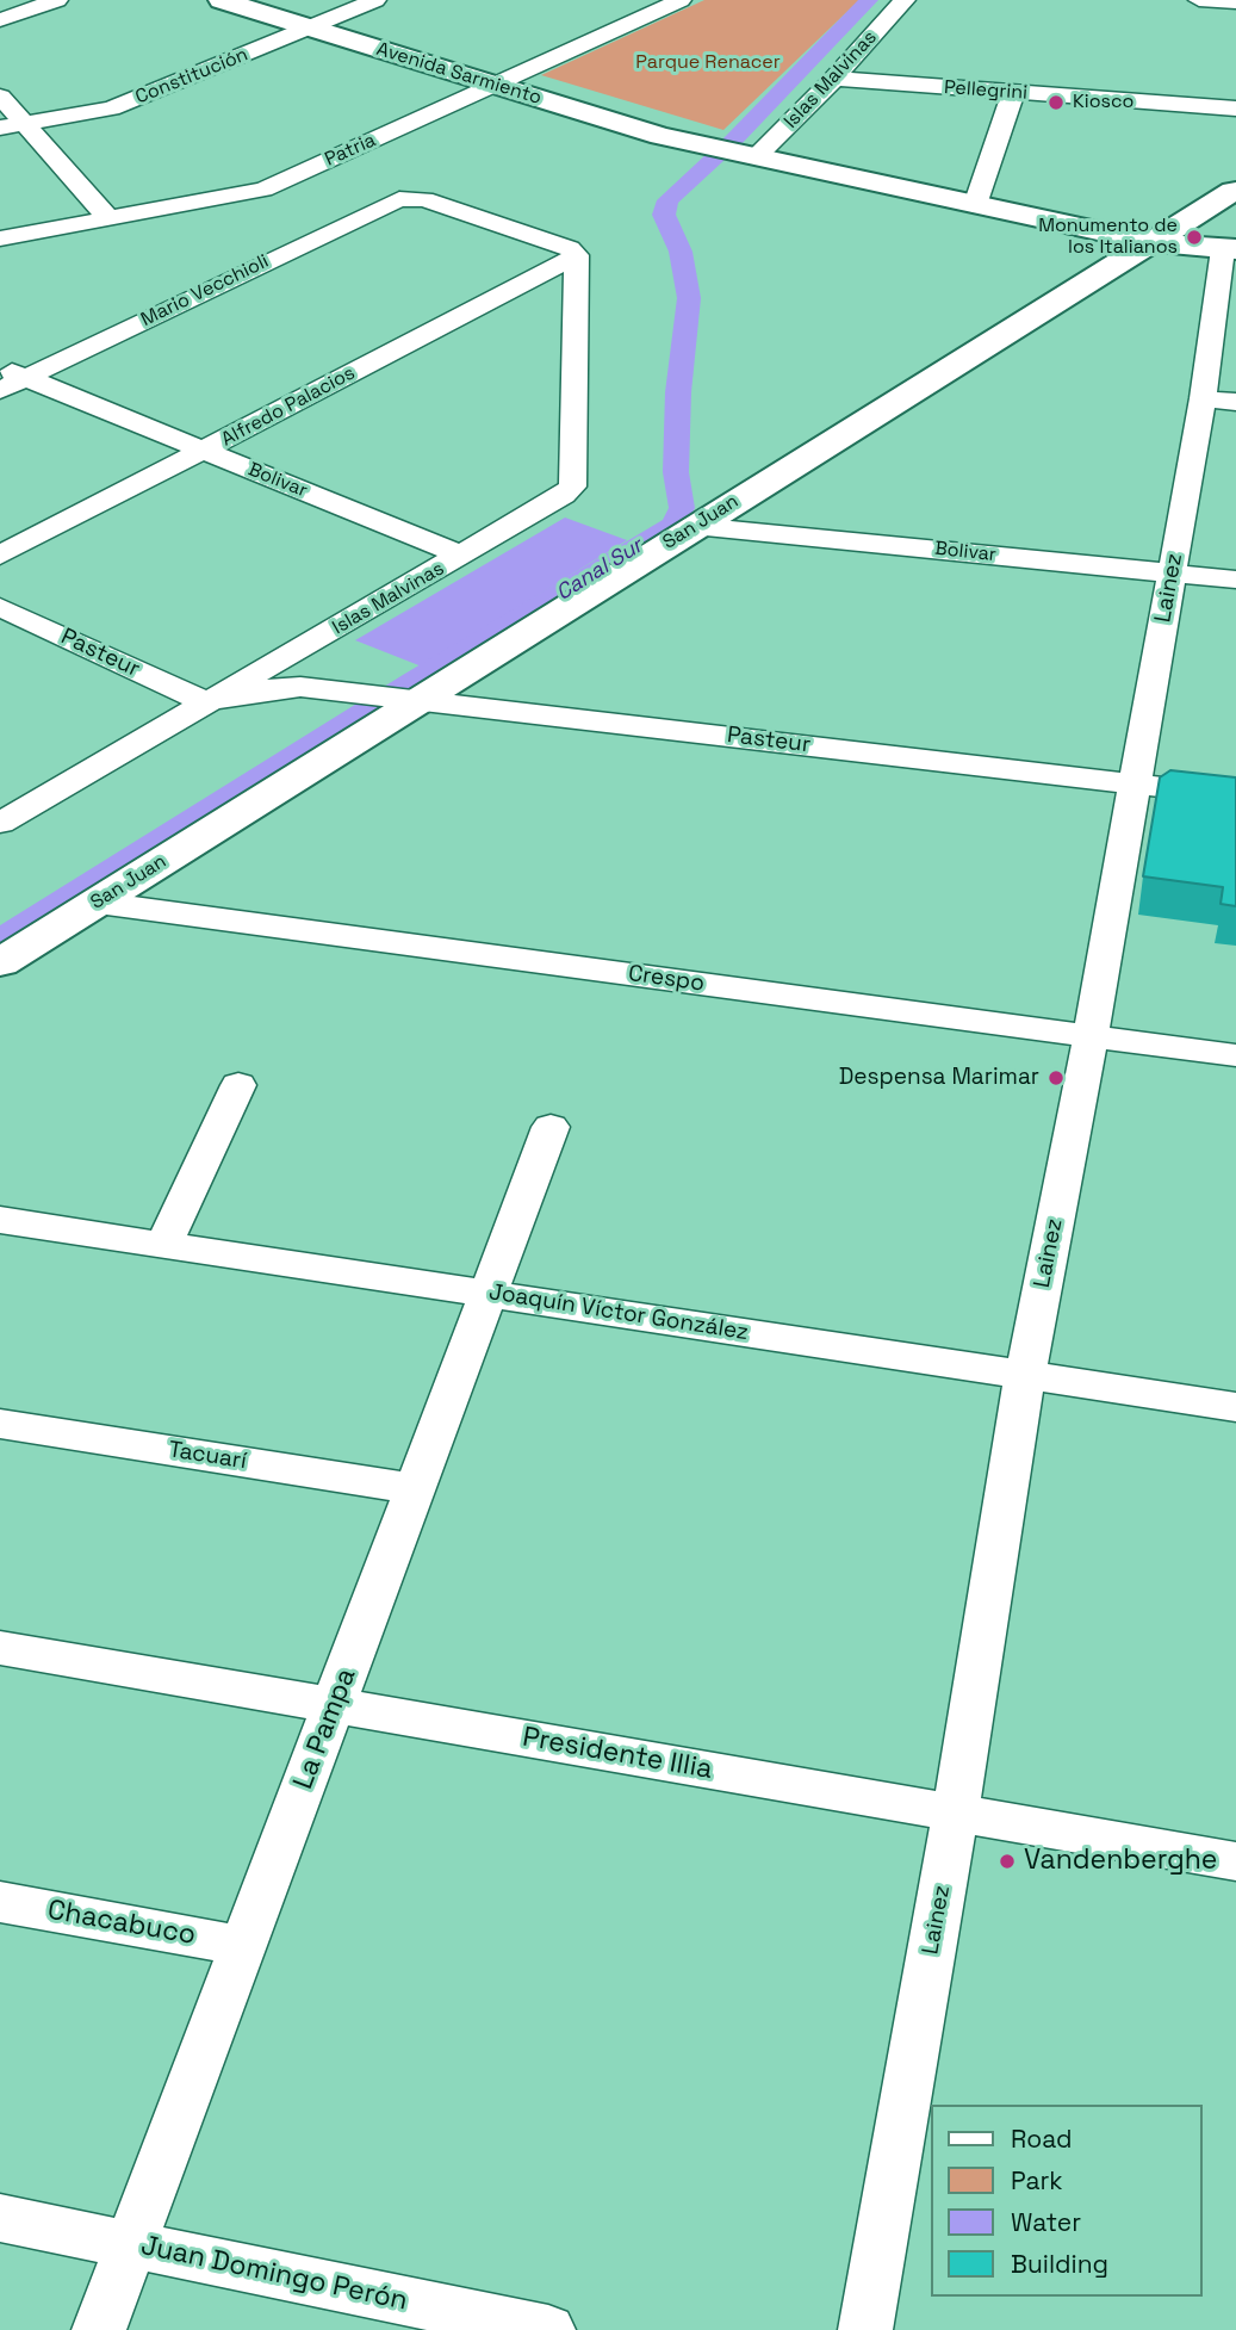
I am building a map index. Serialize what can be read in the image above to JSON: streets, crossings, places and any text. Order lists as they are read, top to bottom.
{
  "streets": {
    "street": [
      "Avenida Sarmiento",
      "Constitución",
      "Islas Malvinas",
      "Pellegrini",
      "Patria",
      "Mario Vecchioli",
      "Alfredo Palacios",
      "Bolivar",
      "San Juan",
      "Lainez",
      "Pasteur",
      "Crespo",
      "Joaquín Víctor González",
      "Tacuarí",
      "La Pampa",
      "Presidente Illia",
      "Chacabuco",
      "Juan Domingo Perón"
    ]
  },
  "crossings": [
    ["Avenida Sarmiento", "Constitución"],
    ["Avenida Sarmiento", "Islas Malvinas"],
    ["Avenida Sarmiento", "Patria"],
    ["Avenida Sarmiento", "San Juan"],
    ["Avenida Sarmiento", "Lainez"],
    ["Islas Malvinas", "Pellegrini"],
    ["Islas Malvinas", "Mario Vecchioli"],
    ["Islas Malvinas", "Alfredo Palacios"],
    ["Islas Malvinas", "Bolivar"],
    ["Islas Malvinas", "Pasteur"],
    ["Mario Vecchioli", "Alfredo Palacios"],
    ["Mario Vecchioli", "Bolivar"],
    ["Alfredo Palacios", "Bolivar"],
    ["Bolivar", "San Juan"],
    ["Bolivar", "Lainez"],
    ["San Juan", "Lainez"],
    ["San Juan", "Pasteur"],
    ["San Juan", "Crespo"],
    ["Lainez", "Pasteur"],
    ["Lainez", "Crespo"],
    ["Lainez", "Joaquín Víctor González"],
    ["Lainez", "Presidente Illia"],
    ["Joaquín Víctor González", "La Pampa"],
    ["Tacuarí", "La Pampa"],
    ["La Pampa", "Presidente Illia"],
    ["La Pampa", "Chacabuco"],
    ["La Pampa", "Juan Domingo Perón"]
  ],
  "water": ["Canal Sur"],
  "parks": ["Parque Renacer"],
  "places": [
    "Kiosco",
    "Monumento de los Italianos",
    "Despensa Marimar",
    "Vandenberghe"
  ],
  "legend": [
    "Road",
    "Park",
    "Water",
    "Building"
  ]
}
